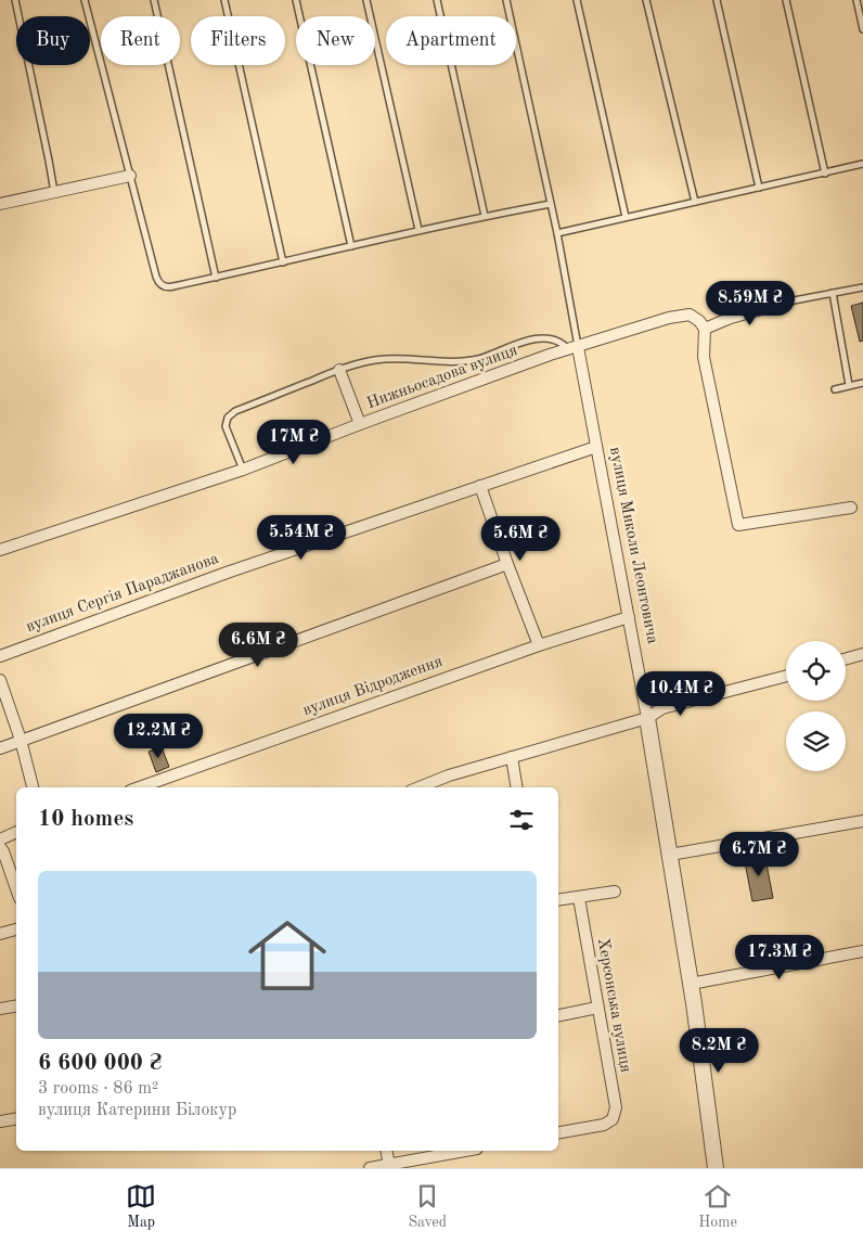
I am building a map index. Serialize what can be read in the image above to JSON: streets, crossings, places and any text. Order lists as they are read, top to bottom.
{
  "streets": {
    "street": [
      "Нижньосадова вулиця",
      "вулиця Миколи Леонтовича",
      "вулиця Сергія Параджанова",
      "вулиця Відродження",
      "Херсонська вулиця"
    ]
  },
  "crossings": [
    ["Нижньосадова вулиця", "вулиця Миколи Леонтовича"],
    ["вулиця Миколи Леонтовича", "вулиця Сергія Параджанова"],
    ["вулиця Миколи Леонтовича", "вулиця Відродження"]
  ],
  "page": {
    "chip": [
      "Buy",
      "Rent",
      "Filters",
      "New",
      "Apartment"
    ],
    "price": [
      "8.59M ₴",
      "17M ₴",
      "5.54M ₴",
      "5.6M ₴",
      "6.6M ₴",
      "10.4M ₴",
      "12.2M ₴",
      "6.7M ₴",
      "17.3M ₴",
      "8.2M ₴"
    ],
    "heading": "10 homes",
    "list": [
      {
        "name": "6 600 000 ₴",
        "note": "3 rooms · 86 m² · вулиця Катерини Білокур"
      }
    ],
    "tabs": ["Map", "Saved", "Home"]
  }
}
